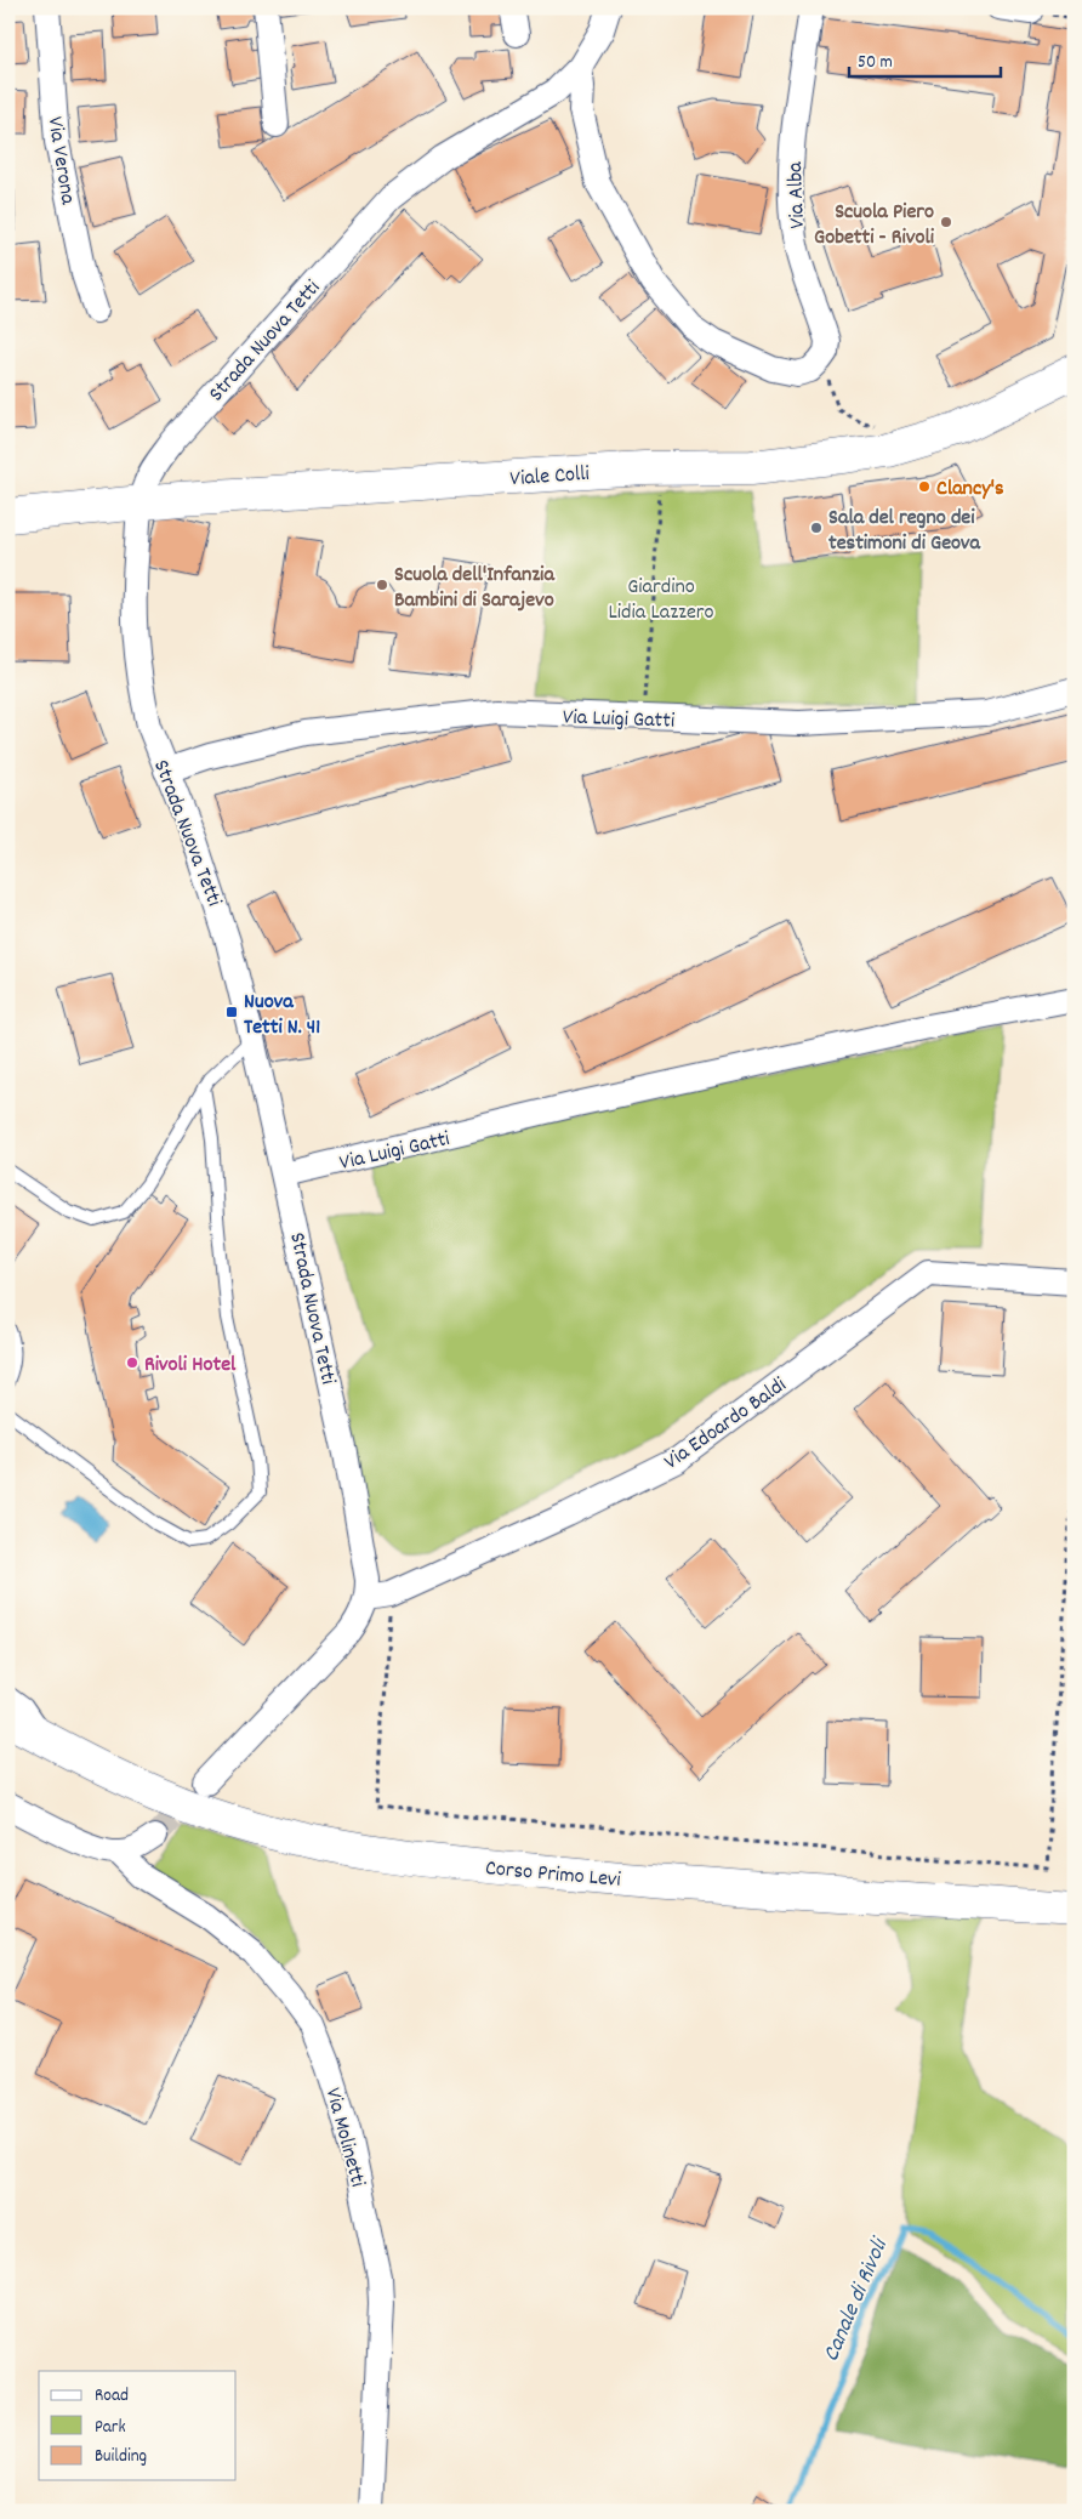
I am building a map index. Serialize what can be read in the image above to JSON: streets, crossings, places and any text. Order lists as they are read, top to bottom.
{
  "streets": {
    "main road": ["Viale Colli", "Corso Primo Levi"],
    "street": [
      "Via Verona",
      "Via Alba",
      "Strada Nuova Tetti",
      "Via Luigi Gatti",
      "Via Edoardo Baldi",
      "Via Molinetti"
    ]
  },
  "crossings": [
    ["Strada Nuova Tetti", "Viale Colli"],
    ["Strada Nuova Tetti", "Via Luigi Gatti"],
    ["Strada Nuova Tetti", "Via Edoardo Baldi"]
  ],
  "water": ["Canale di Rivoli"],
  "parks": ["Giardino Lidia Lazzero"],
  "places": {
    "other": [
      "Scuola Piero Gobetti - Rivoli",
      "Clancy's",
      "Sala del regno dei testimoni di Geova",
      "Scuola dell'Infanzia Bambini di Sarajevo",
      "Rivoli Hotel"
    ],
    "transit": ["Nuova Tetti N. 41"]
  },
  "legend": ["Road", "Park", "Building"],
  "scale_bar": "50 m"
}
